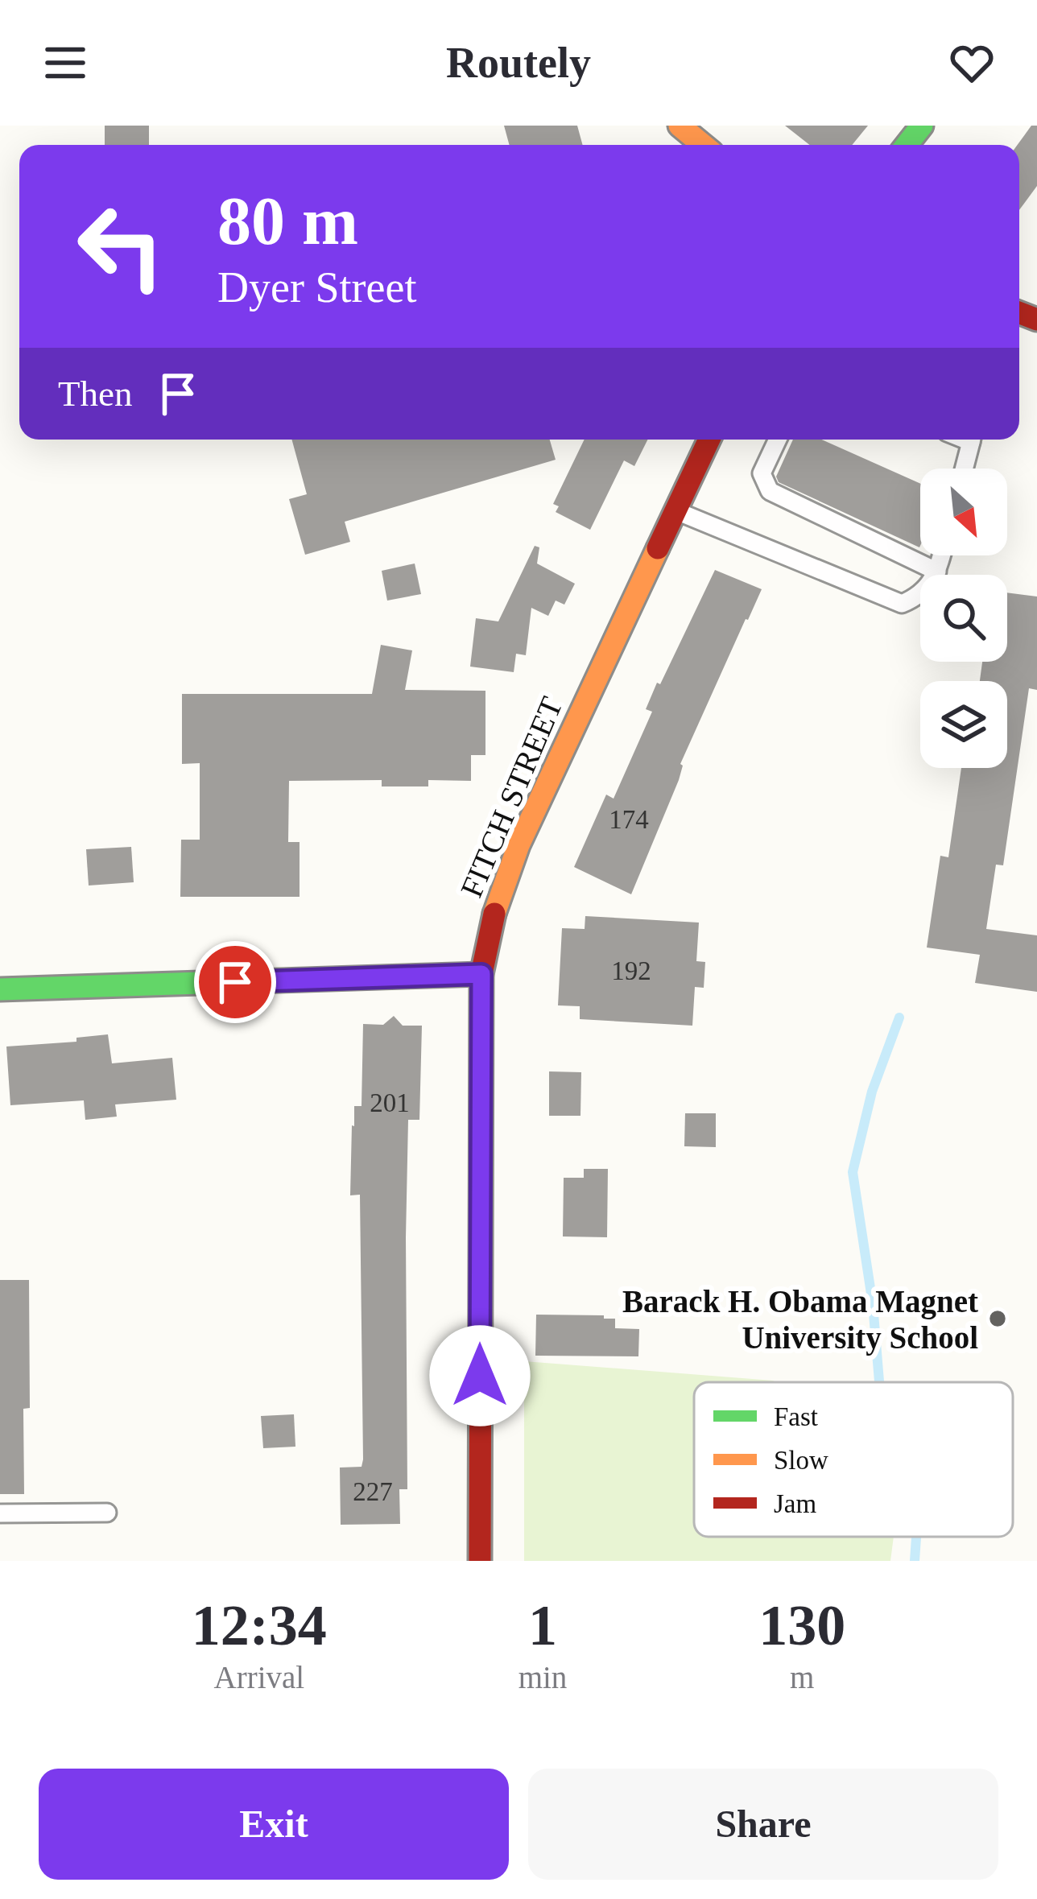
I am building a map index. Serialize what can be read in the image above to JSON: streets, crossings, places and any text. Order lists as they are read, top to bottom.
{
  "streets": {
    "main road": ["FITCH STREET"]
  },
  "places": ["Barack H. Obama Magnet University School"],
  "house_numbers": [
    "174",
    "192",
    "201",
    "227"
  ],
  "legend": ["Fast", "Slow", "Jam"],
  "north": "bottom right",
  "page": {
    "header": "Routely",
    "turn": ["80 m", "Dyer Street"],
    "then": "Then",
    "eta": [
      "12:34",
      "Arrival",
      "1",
      "min",
      "130",
      "m"
    ],
    "buttons": ["Exit", "Share"]
  }
}
